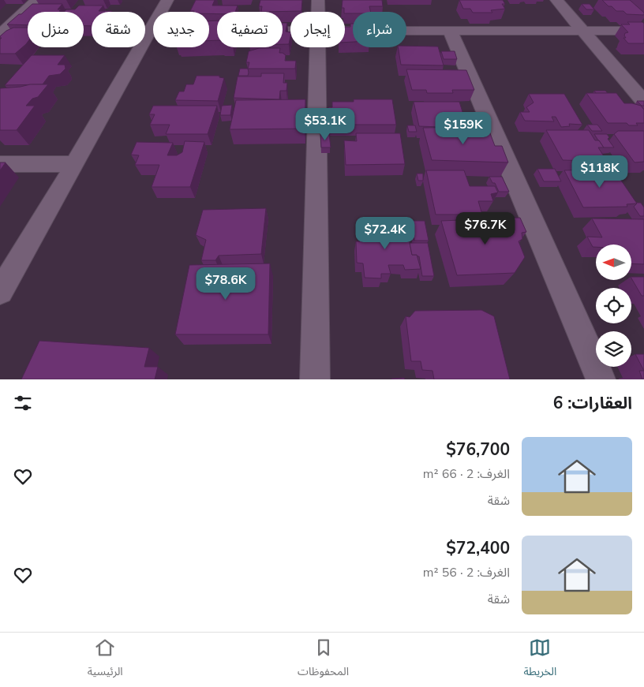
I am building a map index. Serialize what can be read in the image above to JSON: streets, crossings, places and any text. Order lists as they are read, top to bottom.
{
  "north": "left",
  "page": {
    "chip": [
      "شراء",
      "إيجار",
      "تصفية",
      "جديد",
      "شقة",
      "منزل"
    ],
    "price": [
      "$53.1K",
      "$159K",
      "$118K",
      "$76.7K",
      "$72.4K",
      "$78.6K"
    ],
    "heading": "العقارات: 6",
    "list": [
      {
        "name": "$76,700",
        "note": "الغرف: 2 · 66 m² · شقة"
      },
      {
        "name": "$72,400",
        "note": "الغرف: 2 · 56 m² · شقة"
      }
    ],
    "tabs": ["الخريطة", "المحفوظات", "الرئيسية"]
  }
}
